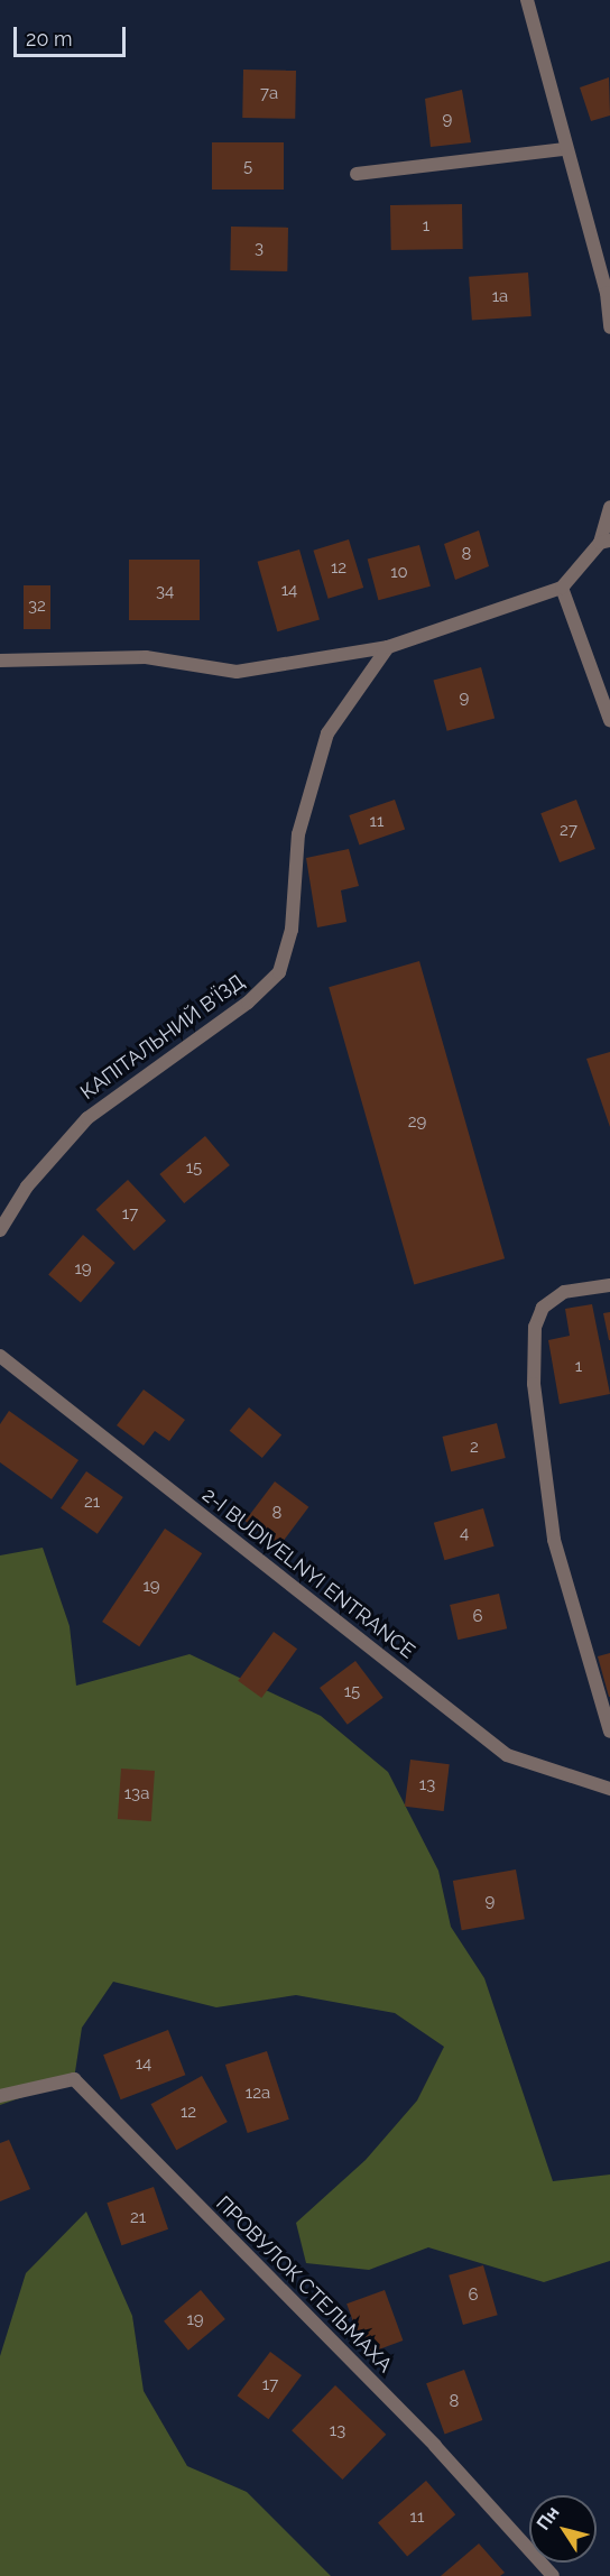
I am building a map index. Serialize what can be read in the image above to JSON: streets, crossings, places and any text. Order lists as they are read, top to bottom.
{
  "streets": {
    "street": ["КАПІТАЛЬНИЙ В'ЇЗД", "2-I BUDIVELNYI ENTRANCE", "ПРОВУЛОК СТЕЛЬМАХА"]
  },
  "house_numbers": [
    "7а",
    "9",
    "5",
    "1",
    "3",
    "1а",
    "8",
    "12",
    "10",
    "14",
    "34",
    "32",
    "9",
    "11",
    "27",
    "29",
    "15",
    "17",
    "19",
    "1",
    "2",
    "21",
    "8",
    "4",
    "19",
    "6",
    "15",
    "13",
    "13а",
    "9",
    "14",
    "12а",
    "12",
    "21",
    "6",
    "19",
    "17",
    "8",
    "13",
    "11"
  ],
  "scale_bar": "20 m",
  "north": "top left"
}
